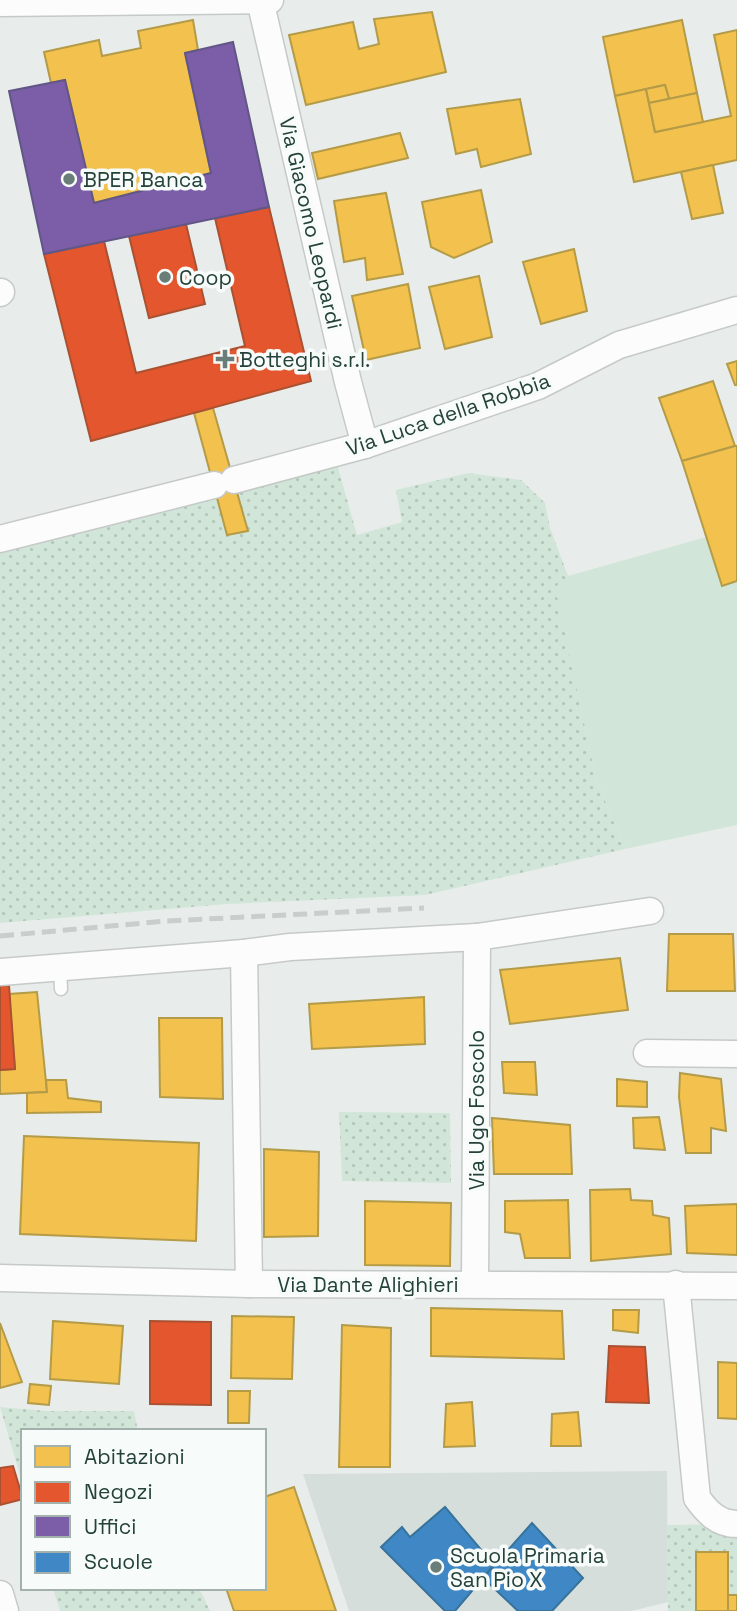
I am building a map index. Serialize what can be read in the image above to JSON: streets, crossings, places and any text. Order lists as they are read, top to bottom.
{
  "streets": {
    "street": [
      "Via Giacomo Leopardi",
      "Via Luca della Robbia",
      "Via Ugo Foscolo",
      "Via Dante Alighieri"
    ]
  },
  "crossings": [
    ["Via Giacomo Leopardi", "Via Luca della Robbia"],
    ["Via Ugo Foscolo", "Via Dante Alighieri"]
  ],
  "places": {
    "other": ["BPER Banca", "Coop", "Scuola Primaria San Pio X"],
    "health": ["Botteghi s.r.l."]
  },
  "legend": [
    "Abitazioni",
    "Negozi",
    "Uffici",
    "Scuole"
  ]
}
